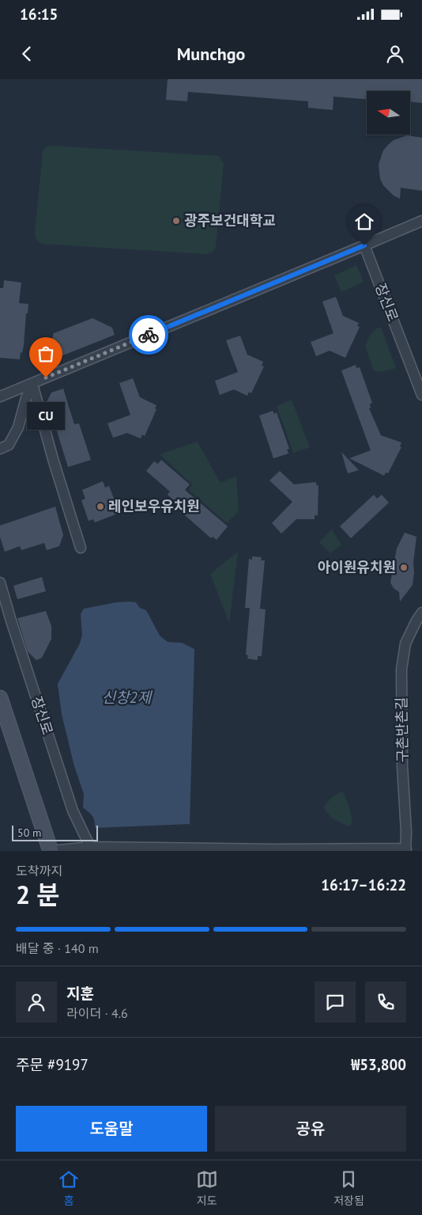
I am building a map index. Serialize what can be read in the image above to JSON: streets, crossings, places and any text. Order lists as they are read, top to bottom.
{
  "streets": {
    "street": ["장신로", "구촌반촌길"]
  },
  "water": ["신창2제"],
  "places": [
    "광주보건대학교",
    "CU",
    "레인보우유치원",
    "아이원유치원"
  ],
  "scale_bar": "50 m",
  "north": "left",
  "page": {
    "status": "16:15",
    "header": "Munchgo",
    "bubble": "CU",
    "scale": "50 m",
    "heading": ["2 분", "도착까지", "16:17–16:22"],
    "panel": [
      "지훈",
      "라이더 · 4.6",
      "주문 #9197",
      "₩53,800"
    ],
    "bar": "배달 중 · 140 m",
    "buttons": ["도움말", "공유"],
    "tabs": ["홈", "지도", "저장됨"]
  }
}
